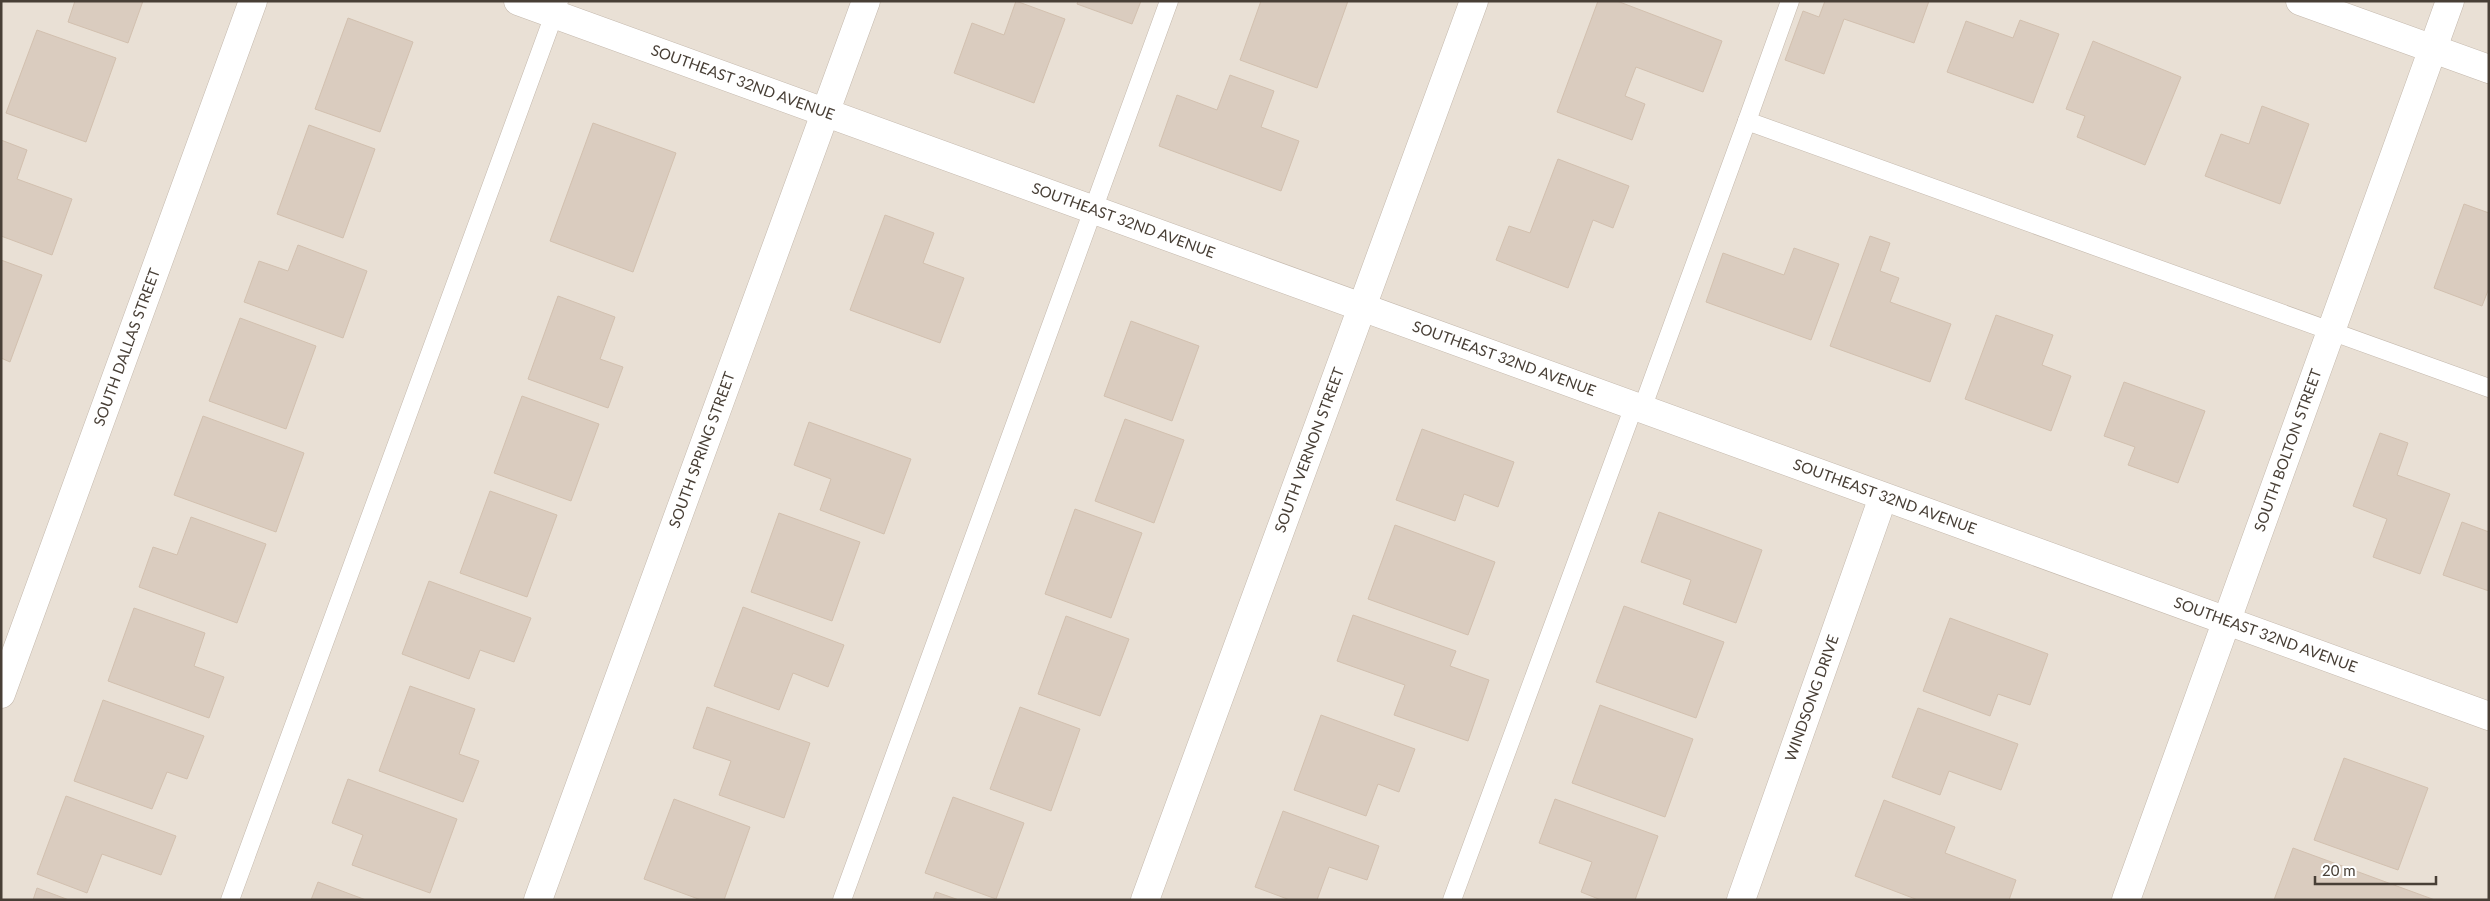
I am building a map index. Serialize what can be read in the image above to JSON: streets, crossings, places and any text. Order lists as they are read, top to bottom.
{
  "streets": {
    "street": [
      "SOUTHEAST 32ND AVENUE",
      "SOUTH DALLAS STREET",
      "SOUTH VERNON STREET",
      "SOUTH SPRING STREET",
      "SOUTH BOLTON STREET",
      "WINDSONG DRIVE"
    ]
  },
  "crossings": [
    ["SOUTHEAST 32ND AVENUE", "SOUTH VERNON STREET"],
    ["SOUTHEAST 32ND AVENUE", "SOUTH SPRING STREET"],
    ["SOUTHEAST 32ND AVENUE", "SOUTH BOLTON STREET"],
    ["SOUTHEAST 32ND AVENUE", "WINDSONG DRIVE"]
  ],
  "scale_bar": "20 m"
}
